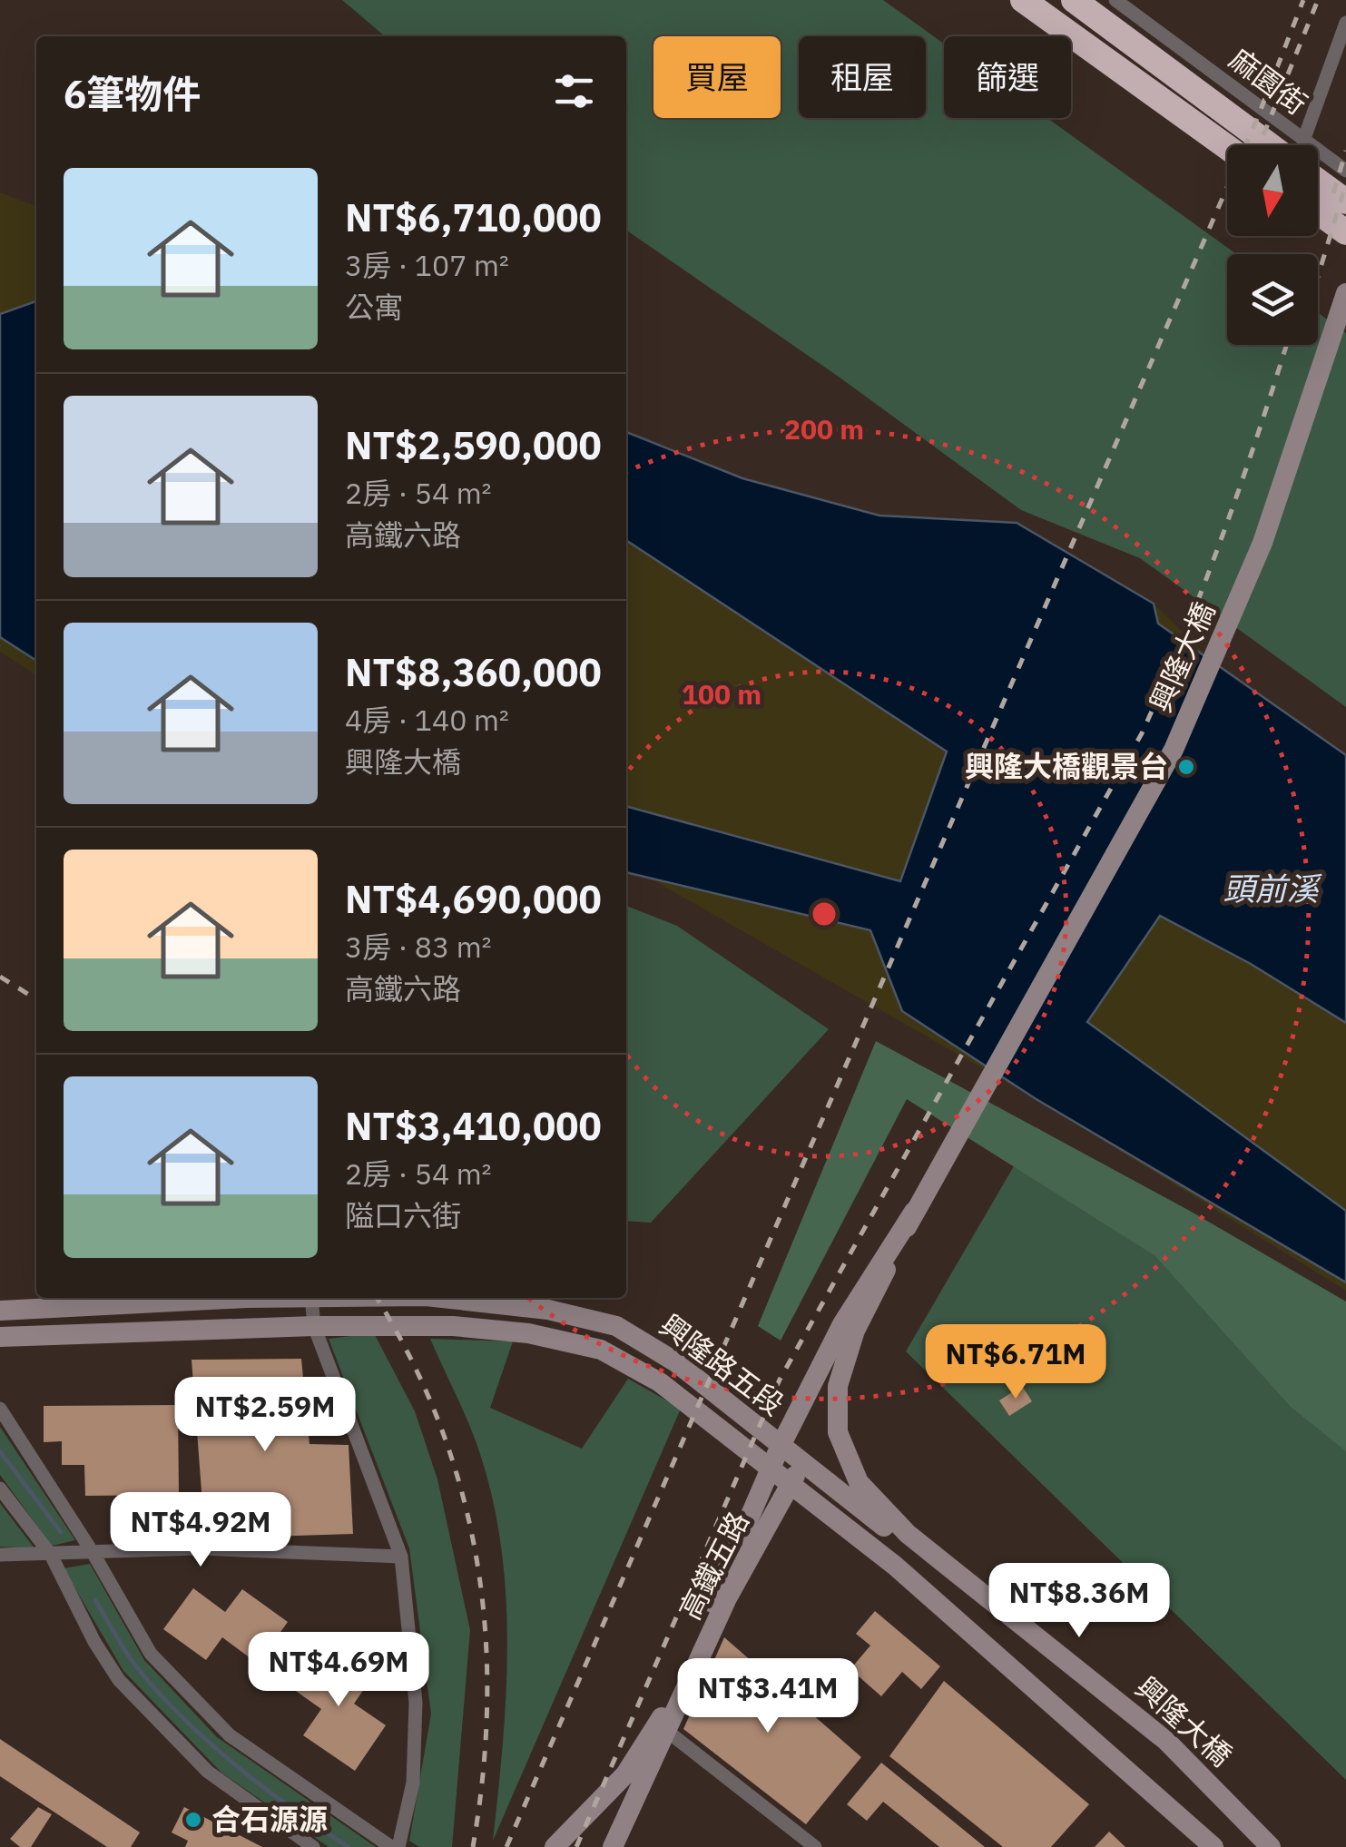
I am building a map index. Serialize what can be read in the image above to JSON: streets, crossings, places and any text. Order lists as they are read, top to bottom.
{
  "streets": {
    "street": [
      "麻園街",
      "興隆大橋",
      "興隆路五段",
      "高鐵五路"
    ]
  },
  "crossings": [
    ["興隆大橋", "興隆路五段"],
    ["興隆大橋", "高鐵五路"],
    ["興隆路五段", "高鐵五路"]
  ],
  "water": ["頭前溪"],
  "places": ["興隆大橋觀景台", "合石源源"],
  "north": "bottom",
  "page": {
    "chip": ["買屋", "租屋", "篩選"],
    "heading": "6筆物件",
    "list": [
      {
        "name": "NT$6,710,000",
        "note": "3房 · 107 m² · 公寓"
      },
      {
        "name": "NT$2,590,000",
        "note": "2房 · 54 m² · 高鐵六路"
      },
      {
        "name": "NT$8,360,000",
        "note": "4房 · 140 m² · 興隆大橋"
      },
      {
        "name": "NT$4,690,000",
        "note": "3房 · 83 m² · 高鐵六路"
      },
      {
        "name": "NT$3,410,000",
        "note": "2房 · 54 m² · 隘口六街"
      }
    ],
    "price": [
      "NT$6.71M",
      "NT$2.59M",
      "NT$4.92M",
      "NT$8.36M",
      "NT$4.69M",
      "NT$3.41M"
    ]
  },
  "rings": ["200 m", "100 m"]
}
